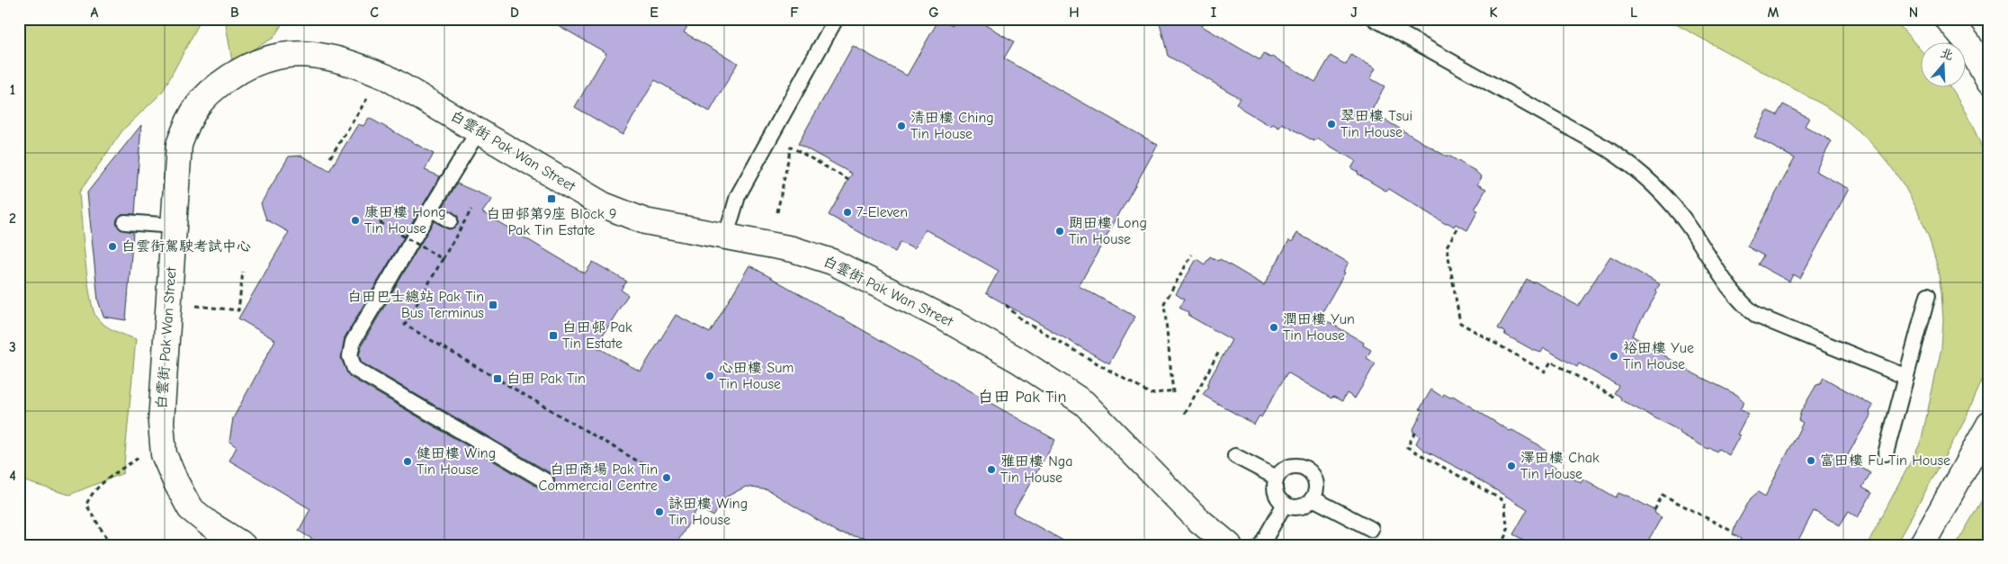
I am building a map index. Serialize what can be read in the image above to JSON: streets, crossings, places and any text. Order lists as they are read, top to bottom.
{
  "streets": {
    "street": ["白雲街 Pak Wan Street"]
  },
  "districts": ["白田 Pak Tin"],
  "places": {
    "other": [
      "翠田樓 Tsui Tin House",
      "清田樓 Ching Tin House",
      "7-Eleven",
      "康田樓 Hong Tin House",
      "朗田樓 Long Tin House",
      "白雲街駕駛考試中心",
      "潤田樓 Yun Tin House",
      "裕田樓 Yue Tin House",
      "心田樓 Sum Tin House",
      "富田樓 Fu Tin House",
      "健田樓 Wing Tin House",
      "澤田樓 Chak Tin House",
      "雅田樓 Nga Tin House",
      "白田商場 Pak Tin Commercial Centre",
      "詠田樓 Wing Tin House"
    ],
    "transit": [
      "白田邨第9座 Block 9 Pak Tin Estate",
      "白田巴士總站 Pak Tin Bus Terminus",
      "白田邨 Pak Tin Estate",
      "白田 Pak Tin"
    ]
  },
  "north": "top",
  "grid": {
    "columns": [
      "A",
      "B",
      "C",
      "D",
      "E",
      "F",
      "G",
      "H",
      "I",
      "J",
      "K",
      "L",
      "M",
      "N"
    ],
    "rows": [
      "1",
      "2",
      "3",
      "4"
    ]
  }
}
